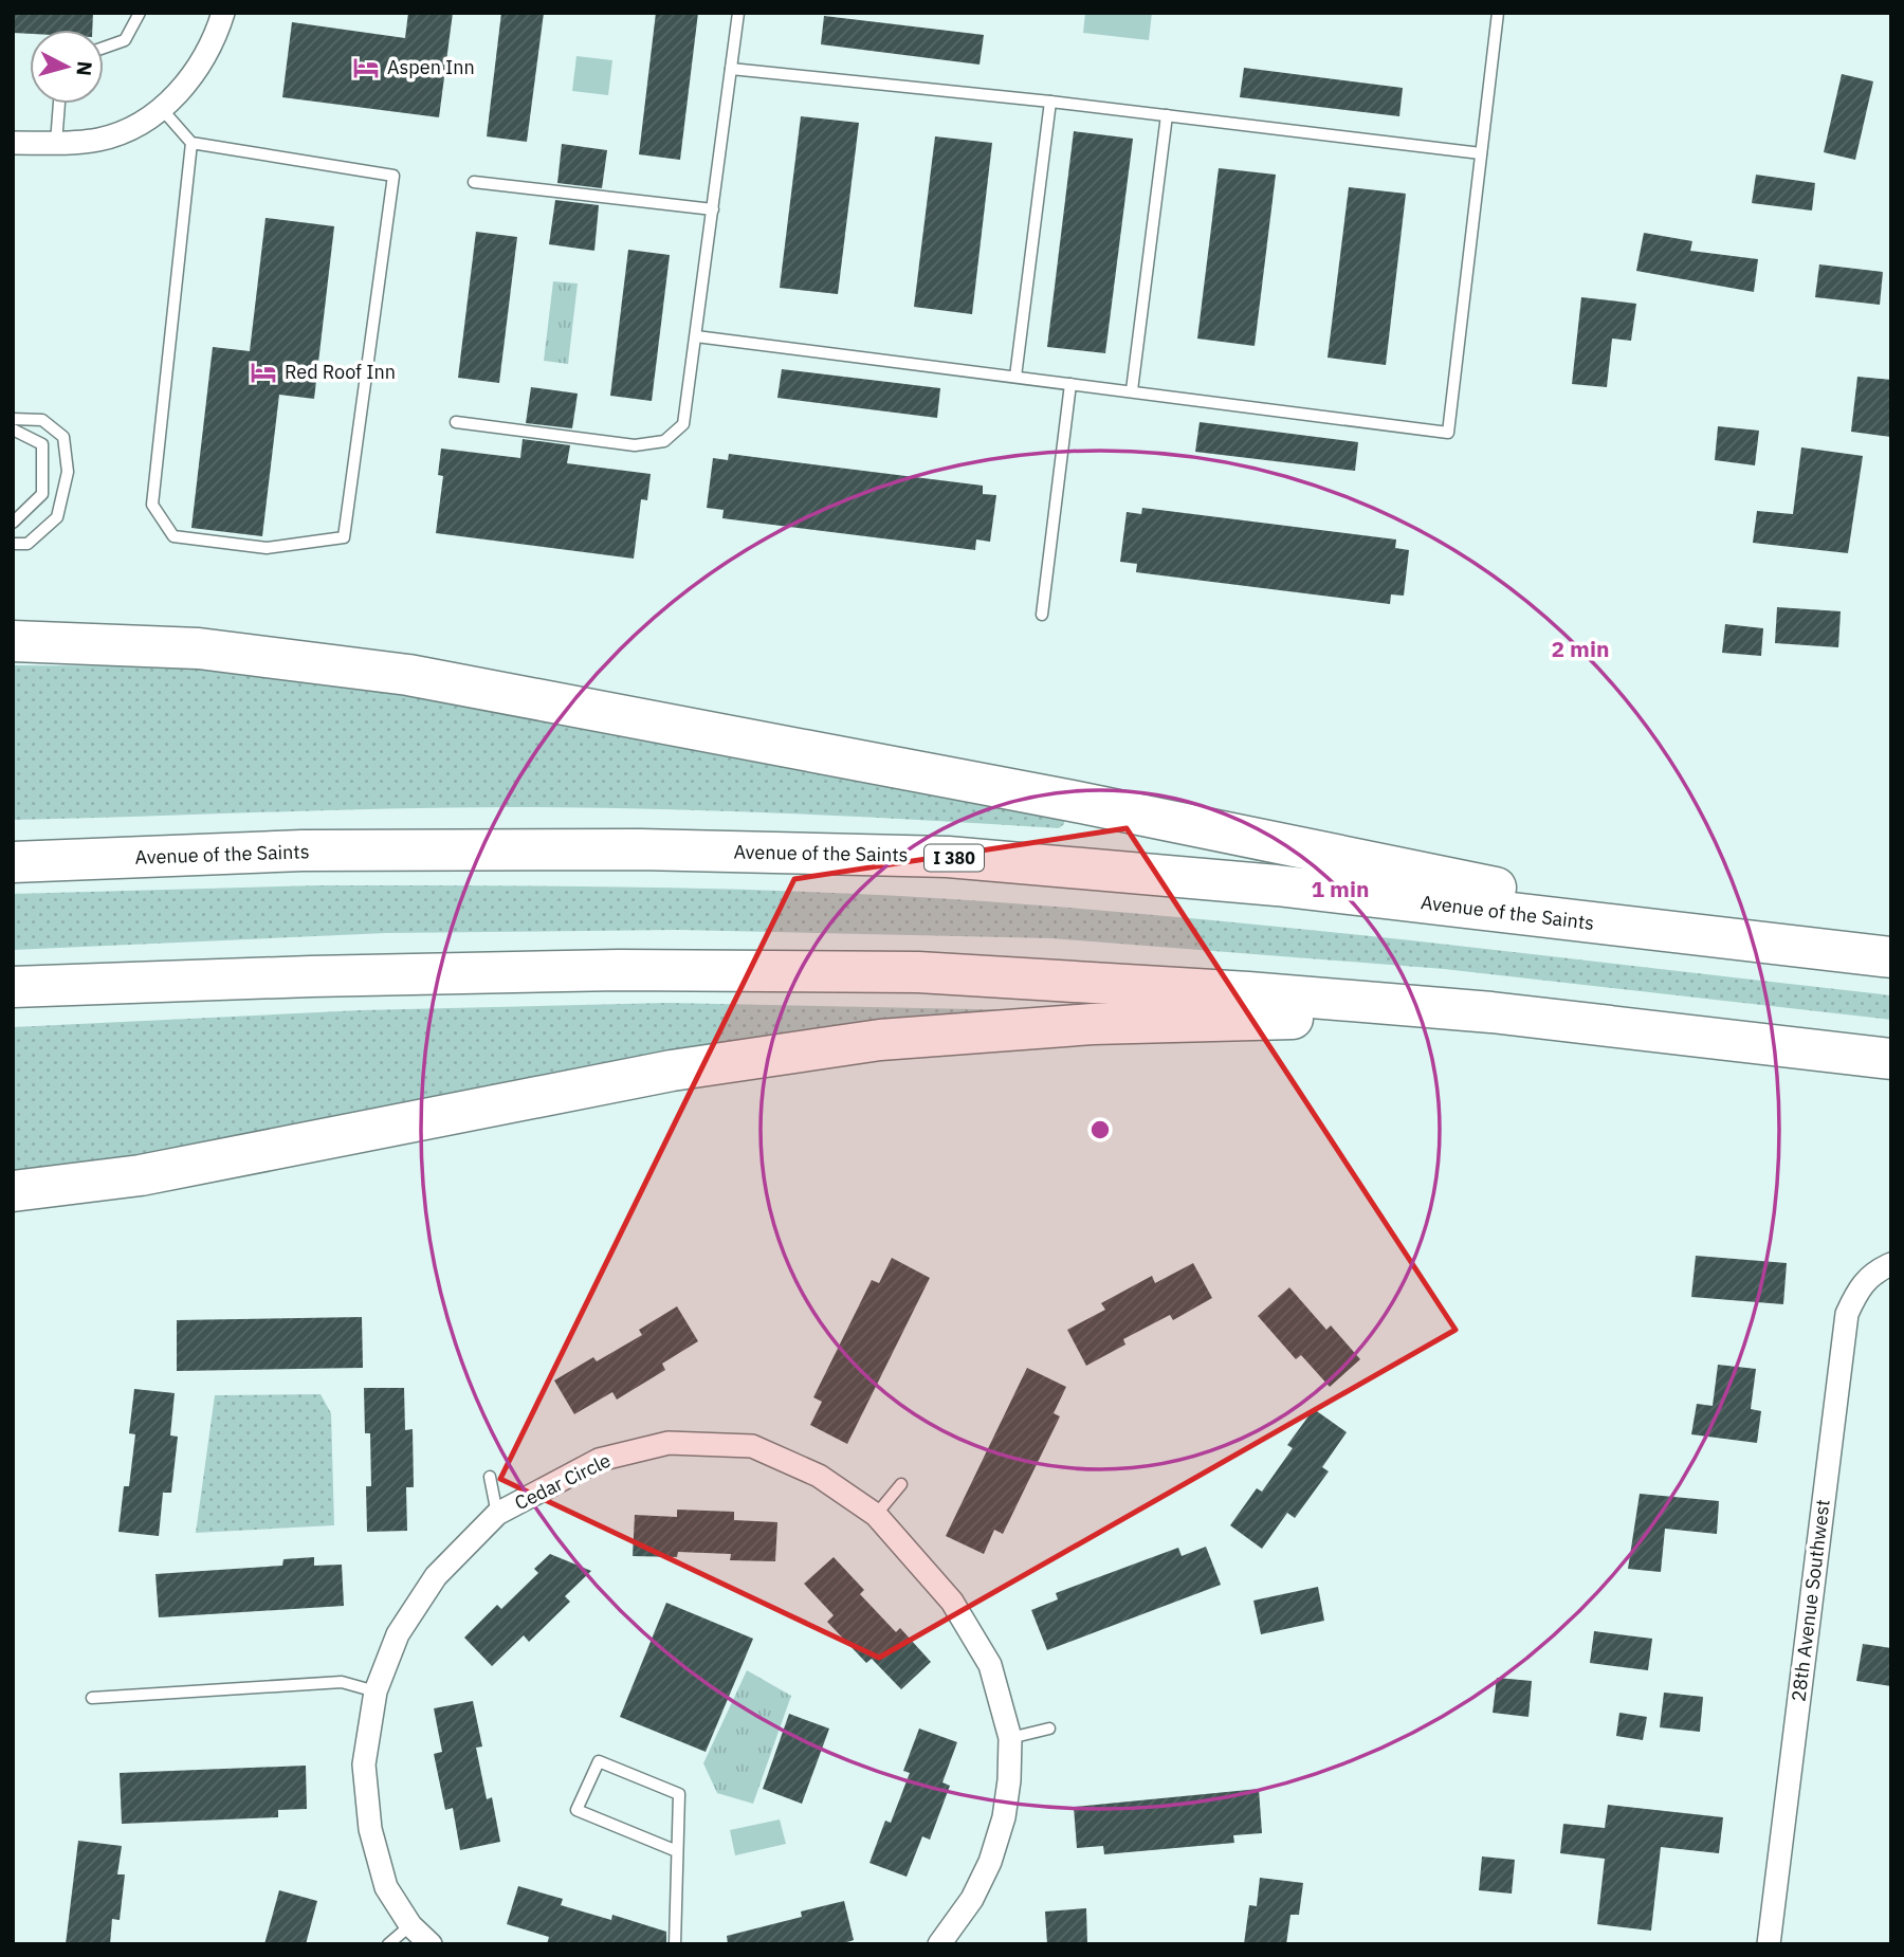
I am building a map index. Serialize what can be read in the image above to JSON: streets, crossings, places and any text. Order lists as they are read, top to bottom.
{
  "streets": {
    "highway": ["Avenue of the Saints", "I 380"],
    "street": ["Cedar Circle", "28th Avenue Southwest"]
  },
  "places": {
    "hotel": ["Aspen Inn", "Red Roof Inn"]
  },
  "north": "right",
  "rings": ["2 min", "1 min"]
}
